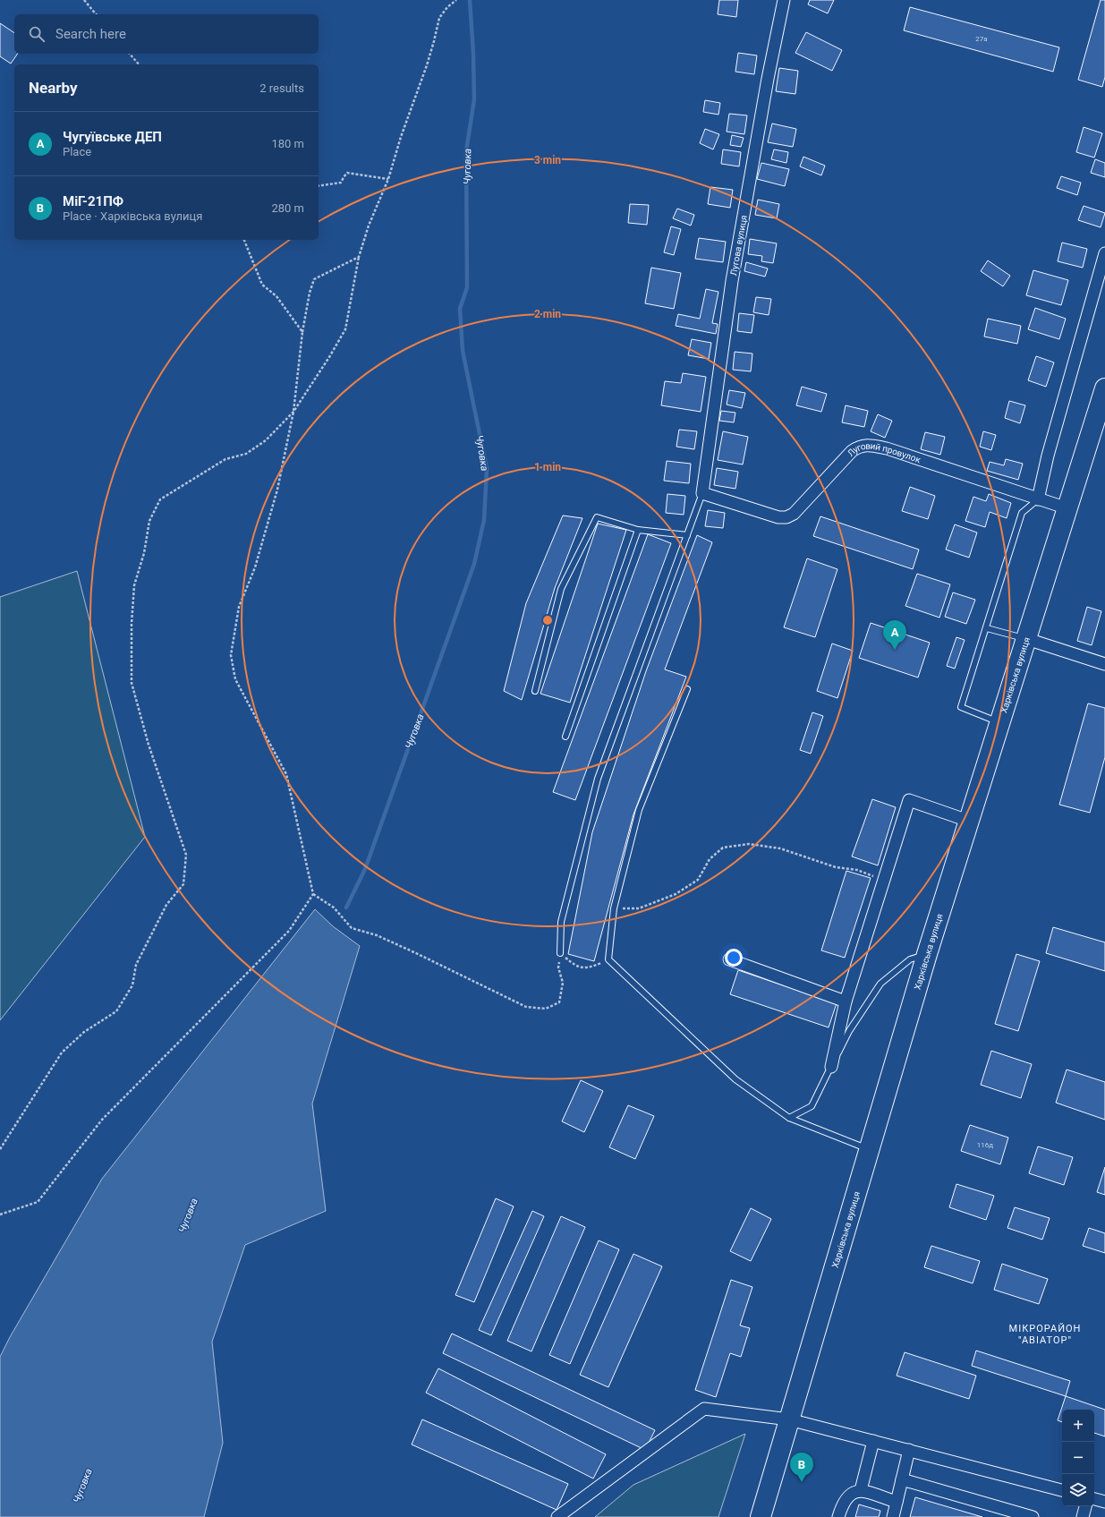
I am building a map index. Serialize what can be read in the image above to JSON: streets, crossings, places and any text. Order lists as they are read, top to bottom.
{
  "streets": {
    "highway": ["Харківська вулиця"],
    "street": ["Лугова вулиця", "Луговий провулок"]
  },
  "crossings": [
    ["Лугова вулиця", "Луговий провулок"],
    ["Луговий провулок", "Харківська вулиця"]
  ],
  "districts": ["МІКРОРАЙОН \"АВІАТОР\""],
  "water": ["Чуговка"],
  "house_numbers": ["27а", "116д"],
  "page": {
    "search": "Search here",
    "heading": ["Nearby", "2 results"],
    "list": [
      {
        "mark": "A",
        "name": "Чугуївське ДЕП",
        "note": "Place",
        "value": "180 m"
      },
      {
        "mark": "B",
        "name": "МіГ-21ПФ",
        "note": "Place · Харківська вулиця",
        "value": "280 m"
      }
    ],
    "pins": ["A", "B"],
    "map_buttons": ["+", "−"]
  },
  "rings": ["3 min", "2 min", "1 min"]
}
